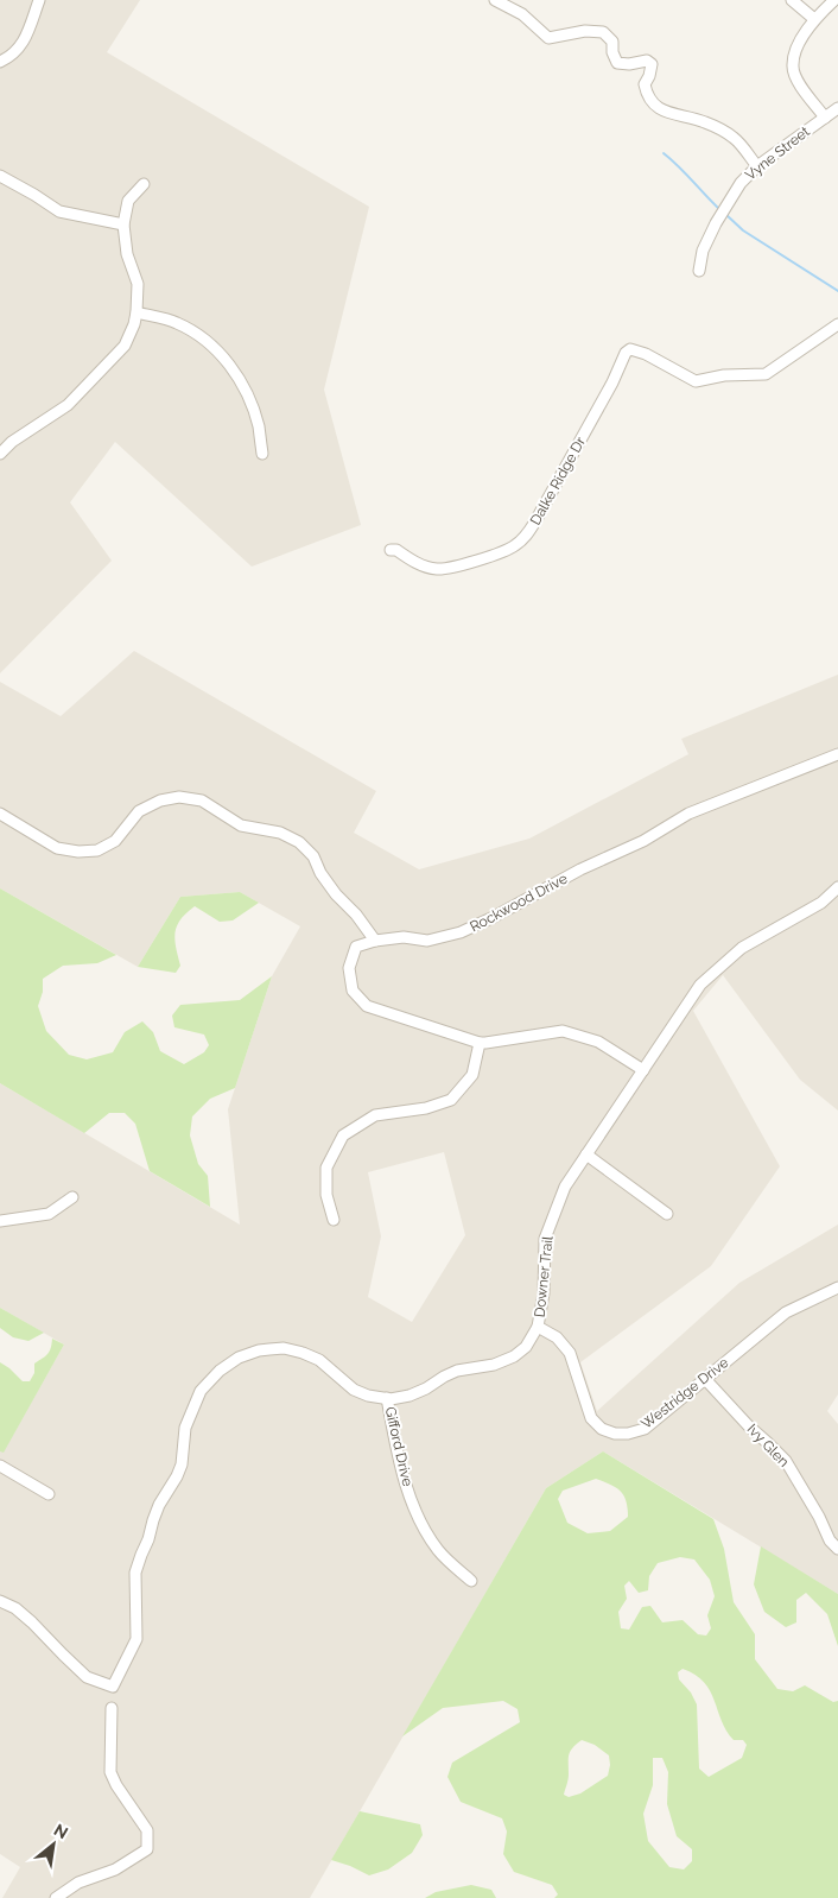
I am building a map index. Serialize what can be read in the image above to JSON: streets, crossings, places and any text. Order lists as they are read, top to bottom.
{
  "streets": {
    "street": [
      "Vyne Street",
      "Dalke Ridge Dr",
      "Rockwood Drive",
      "Downer Trail",
      "Westridge Drive",
      "Ivy Glen",
      "Gifford Drive"
    ]
  },
  "crossings": [
    ["Rockwood Drive", "Downer Trail"],
    ["Downer Trail", "Westridge Drive"],
    ["Downer Trail", "Gifford Drive"],
    ["Westridge Drive", "Ivy Glen"]
  ],
  "north": "top right"
}
